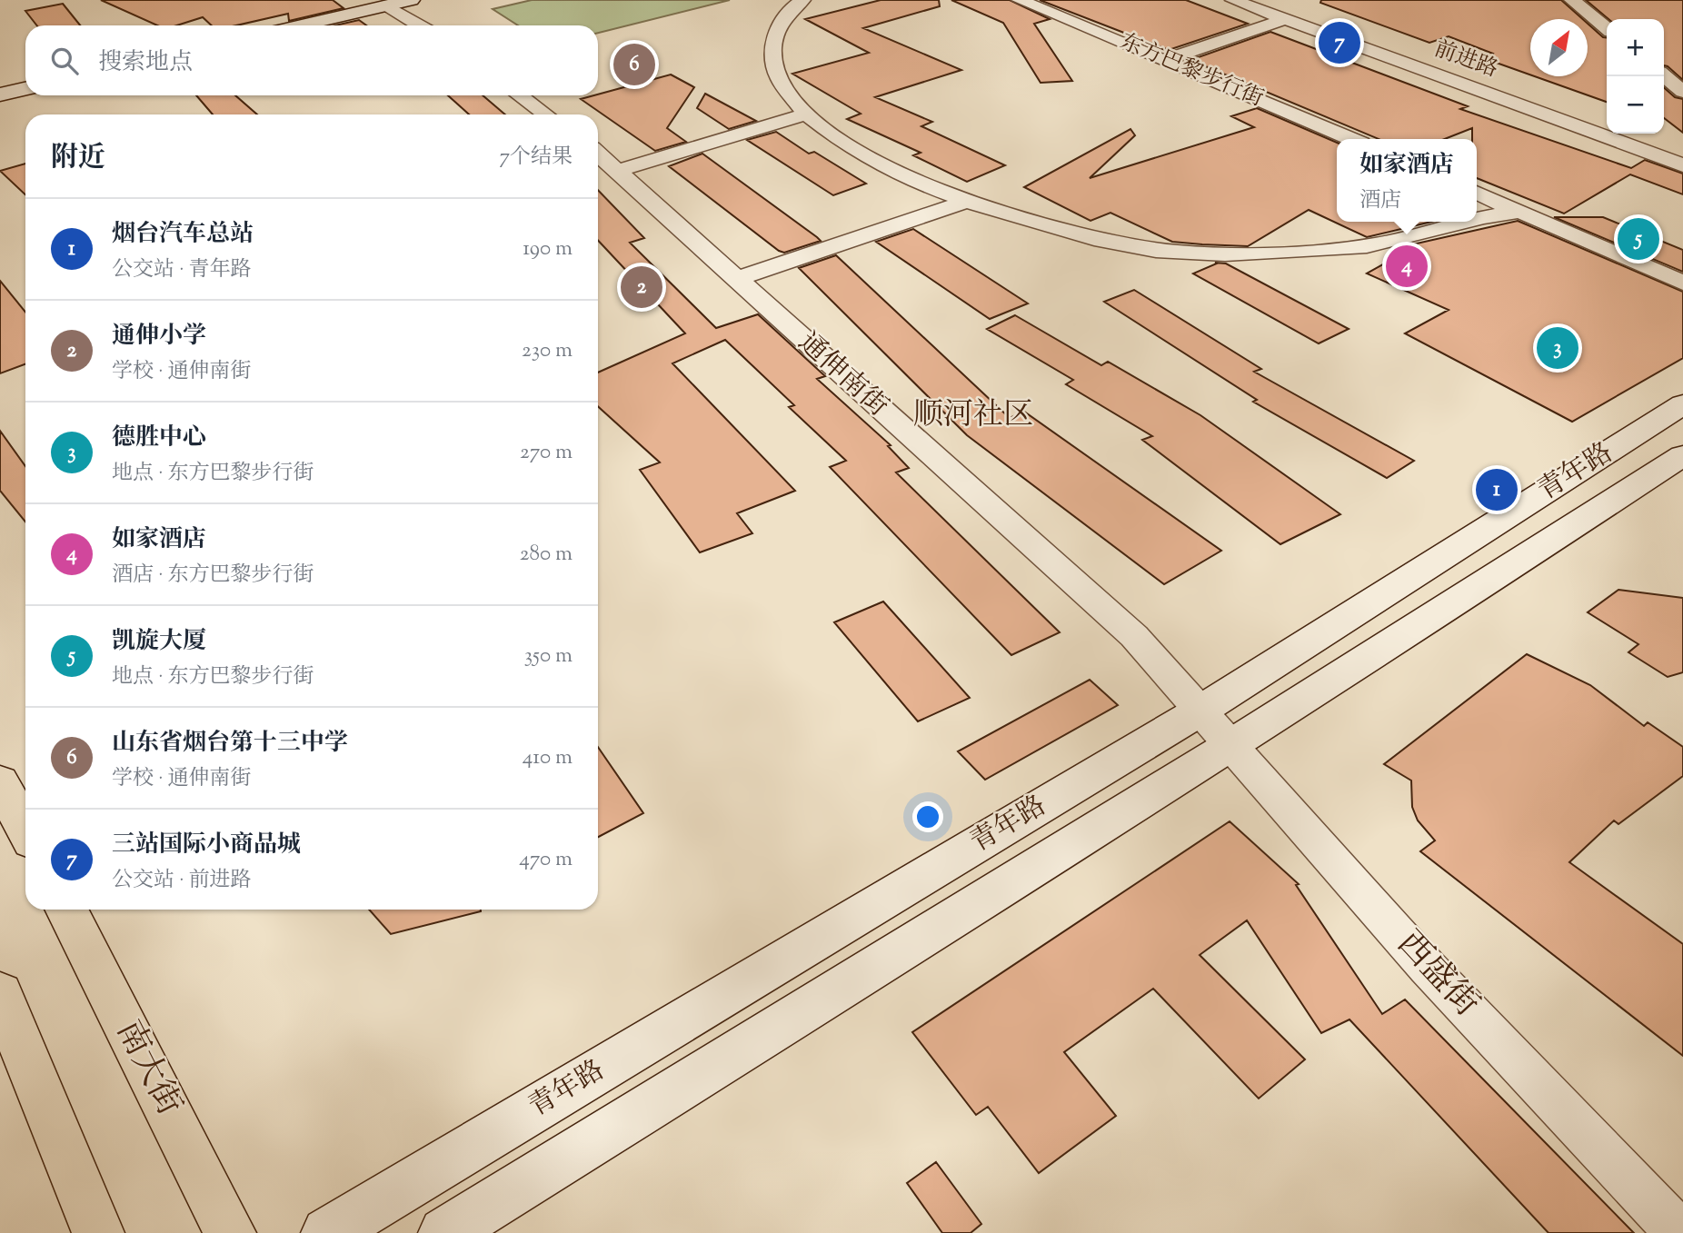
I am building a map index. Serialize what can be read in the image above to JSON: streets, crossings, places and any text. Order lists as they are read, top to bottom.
{
  "streets": {
    "main road": ["青年路", "南大街"],
    "street": [
      "前进路",
      "东方巴黎步行街",
      "通伸南街",
      "西盛街"
    ]
  },
  "crossings": [
    ["通伸南街", "青年路"],
    ["通伸南街", "西盛街"],
    ["青年路", "西盛街"]
  ],
  "districts": ["顺河社区"],
  "north": "top right",
  "page": {
    "pins": [
      "7",
      "6",
      "5",
      "4",
      "2",
      "3",
      "1"
    ],
    "map_buttons": ["+", "−"],
    "search": "搜索地点",
    "heading": ["附近", "7个结果"],
    "popup": ["如家酒店", "酒店"],
    "list": [
      {
        "mark": "1",
        "name": "烟台汽车总站",
        "note": "公交站 · 青年路",
        "value": "190 m"
      },
      {
        "mark": "2",
        "name": "通伸小学",
        "note": "学校 · 通伸南街",
        "value": "230 m"
      },
      {
        "mark": "3",
        "name": "德胜中心",
        "note": "地点 · 东方巴黎步行街",
        "value": "270 m"
      },
      {
        "mark": "4",
        "name": "如家酒店",
        "note": "酒店 · 东方巴黎步行街",
        "value": "280 m"
      },
      {
        "mark": "5",
        "name": "凯旋大厦",
        "note": "地点 · 东方巴黎步行街",
        "value": "350 m"
      },
      {
        "mark": "6",
        "name": "山东省烟台第十三中学",
        "note": "学校 · 通伸南街",
        "value": "410 m"
      },
      {
        "mark": "7",
        "name": "三站国际小商品城",
        "note": "公交站 · 前进路",
        "value": "470 m"
      }
    ]
  }
}
